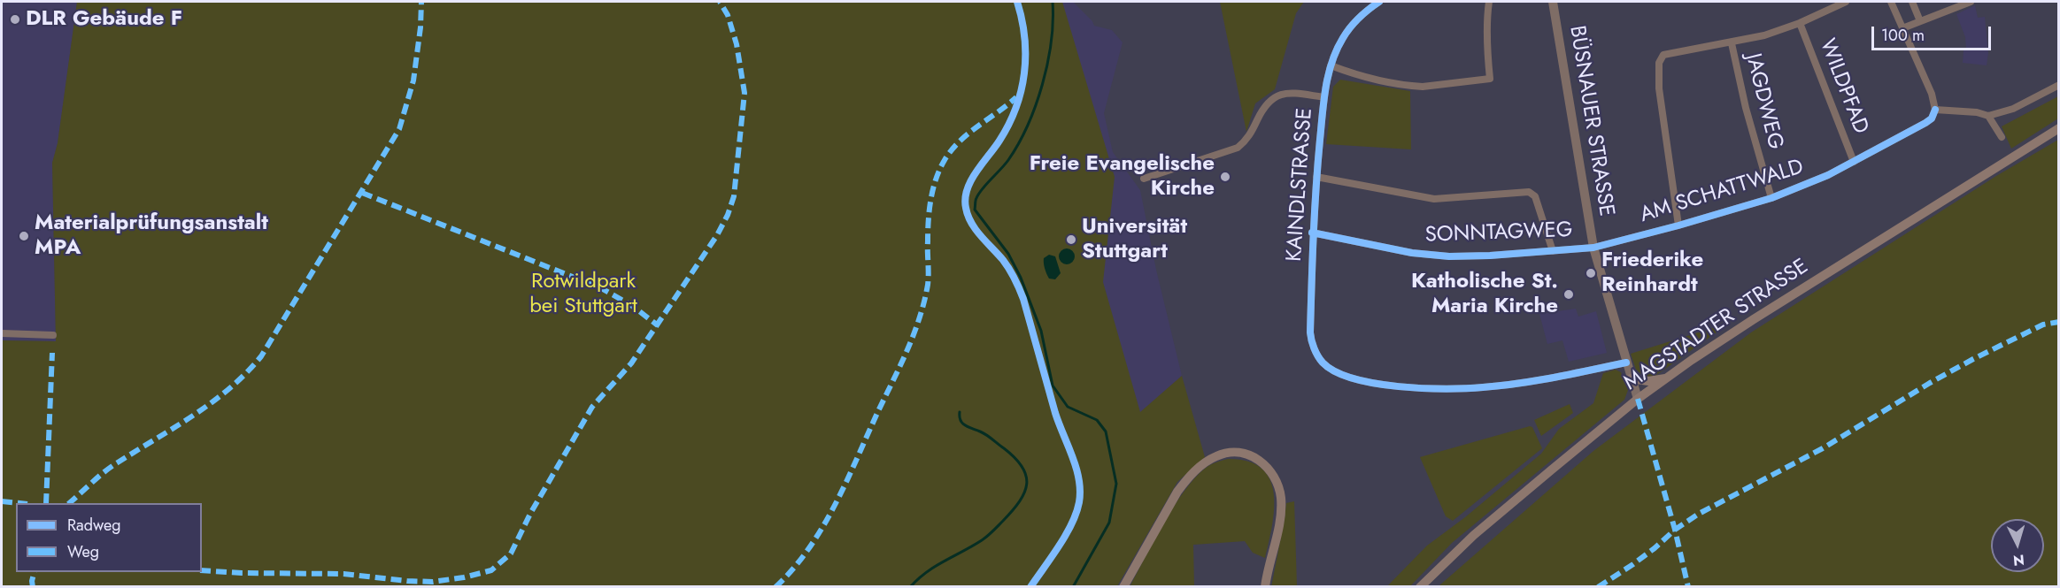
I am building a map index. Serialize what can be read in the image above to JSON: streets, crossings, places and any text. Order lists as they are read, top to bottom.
{
  "streets": {
    "main road": ["MAGSTADTER STRASSE"],
    "street": [
      "WILDPFAD",
      "JAGDWEG",
      "BÜSNAUER STRASSE",
      "KAINDLSTRASSE",
      "AM SCHATTWALD",
      "SONNTAGWEG"
    ]
  },
  "crossings": [
    ["WILDPFAD", "AM SCHATTWALD"],
    ["JAGDWEG", "AM SCHATTWALD"],
    ["BÜSNAUER STRASSE", "KAINDLSTRASSE"],
    ["BÜSNAUER STRASSE", "AM SCHATTWALD"],
    ["BÜSNAUER STRASSE", "SONNTAGWEG"],
    ["BÜSNAUER STRASSE", "MAGSTADTER STRASSE"],
    ["KAINDLSTRASSE", "SONNTAGWEG"],
    ["AM SCHATTWALD", "SONNTAGWEG"]
  ],
  "parks": ["Rotwildpark bei Stuttgart"],
  "places": [
    "DLR Gebäude F",
    "Freie Evangelische Kirche",
    "Materialprüfungsanstalt MPA",
    "Universität Stuttgart",
    "Friederike Reinhardt",
    "Katholische St. Maria Kirche"
  ],
  "legend": ["Radweg", "Weg"],
  "scale_bar": "100 m",
  "north": "bottom"
}
